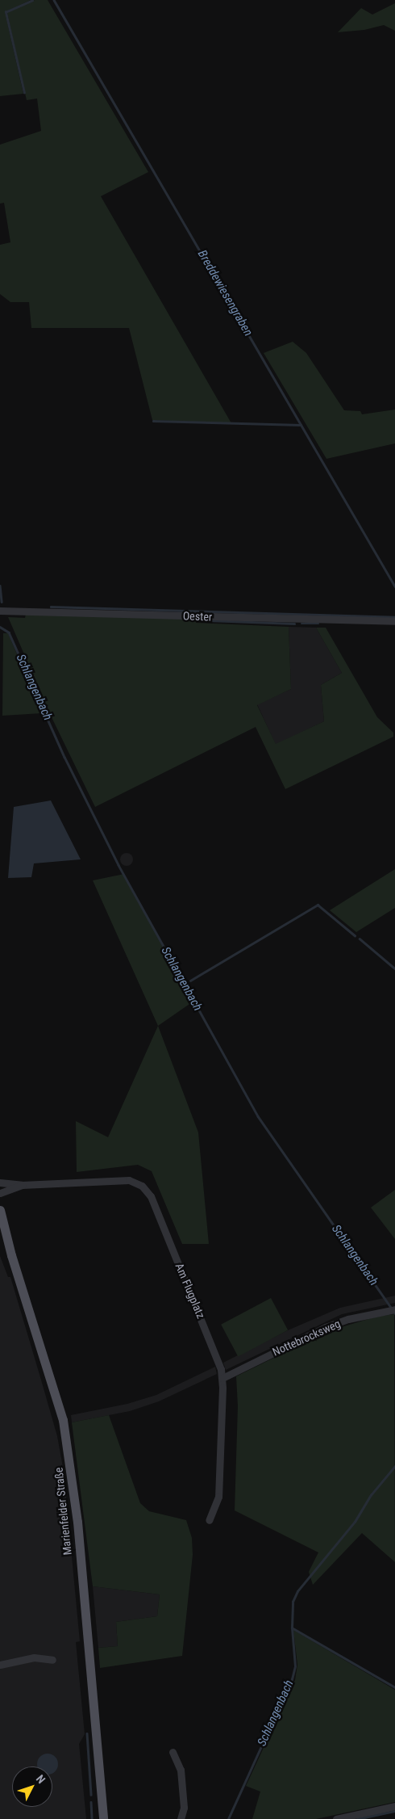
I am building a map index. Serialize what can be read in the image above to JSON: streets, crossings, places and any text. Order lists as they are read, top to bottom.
{
  "streets": {
    "main road": ["Marienfelder Straße"],
    "street": ["Oester", "Am Flugplatz", "Nottebrocksweg"]
  },
  "crossings": [
    ["Am Flugplatz", "Nottebrocksweg"]
  ],
  "water": ["Breddewiesengraben", "Schlangenbach"],
  "north": "top right"
}
